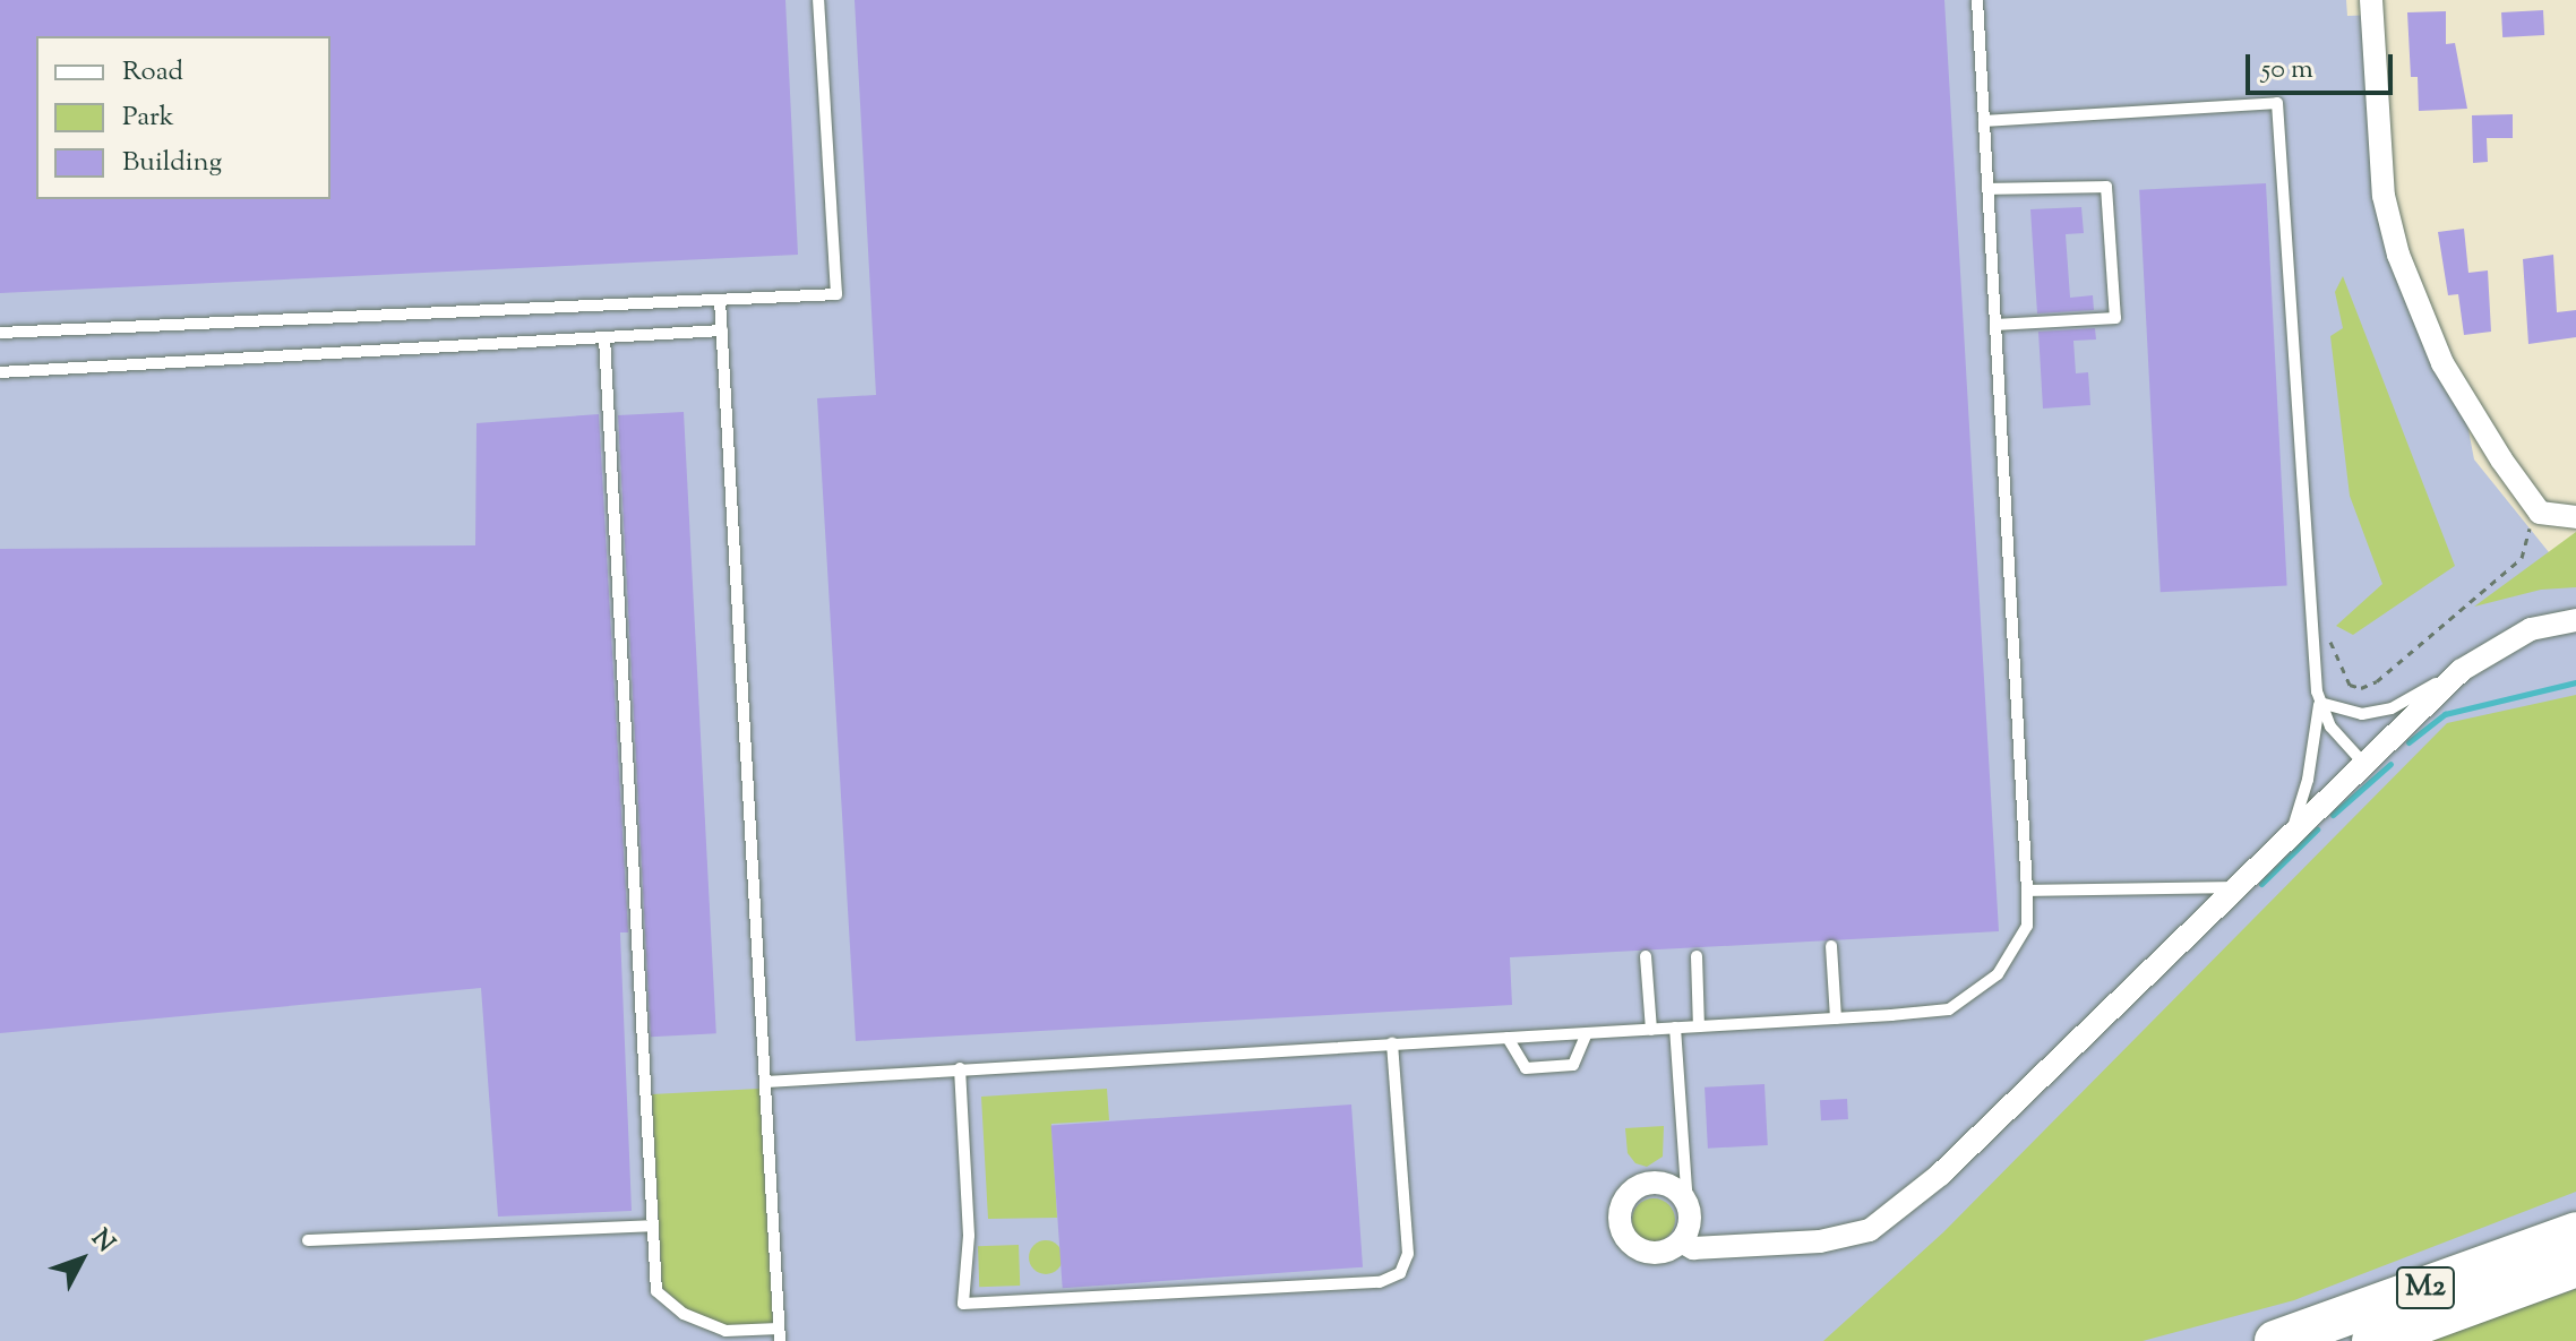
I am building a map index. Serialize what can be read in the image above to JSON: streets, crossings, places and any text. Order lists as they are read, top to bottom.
{
  "streets": {
    "highway": ["M2"]
  },
  "legend": ["Road", "Park", "Building"],
  "scale_bar": "50 m",
  "north": "top right"
}
